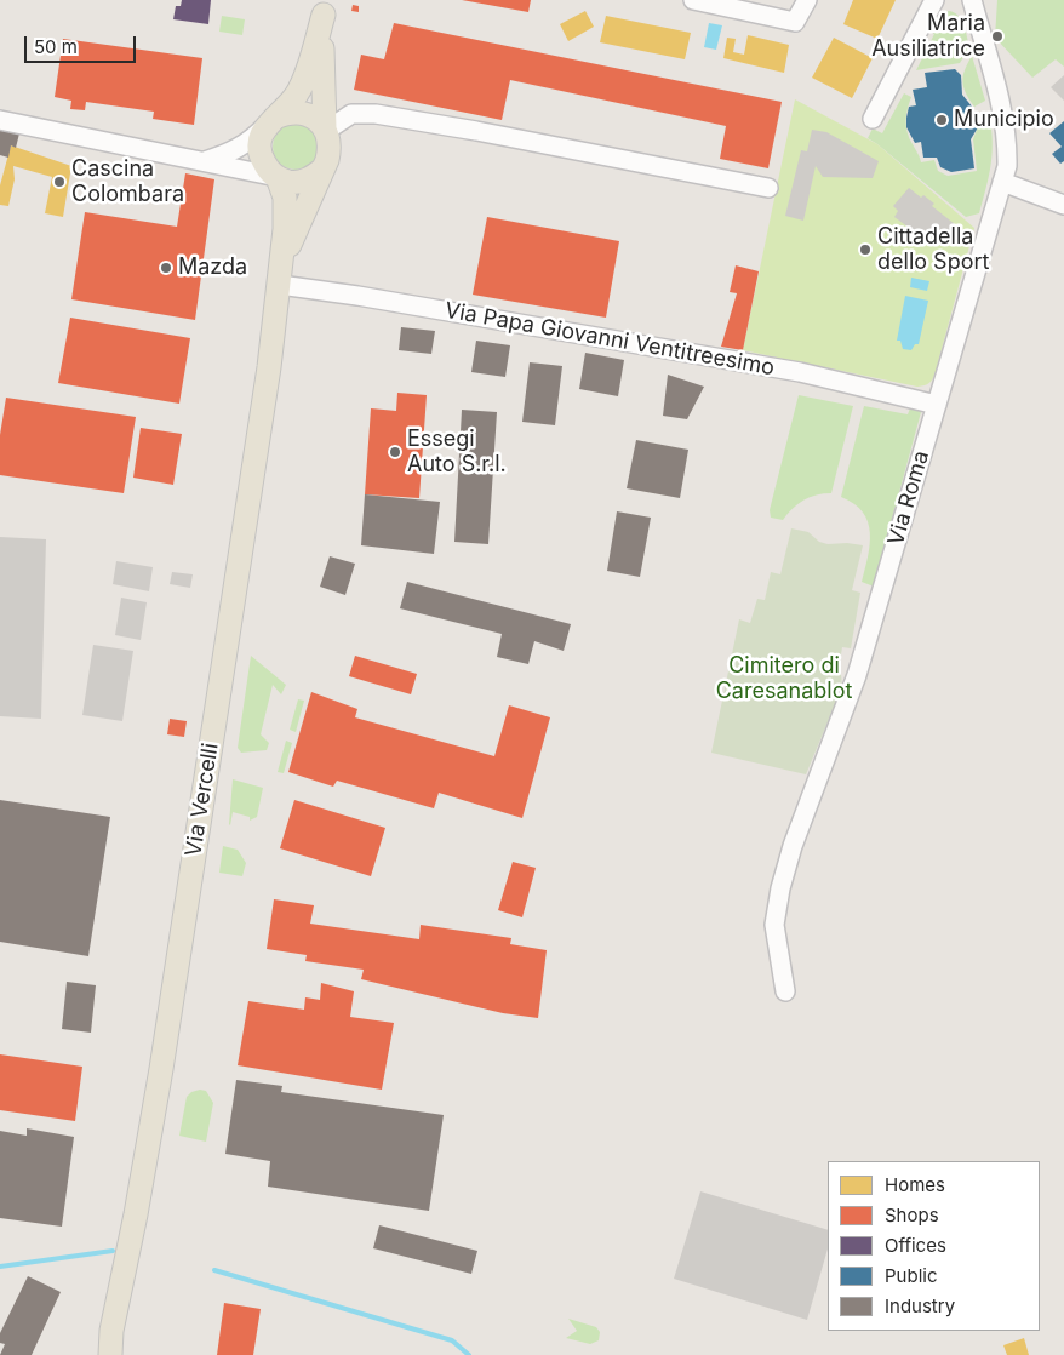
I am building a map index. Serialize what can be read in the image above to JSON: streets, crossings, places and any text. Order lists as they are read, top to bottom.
{
  "streets": {
    "main road": ["Via Vercelli"],
    "street": ["Via Papa Giovanni Ventitreesimo", "Via Roma"]
  },
  "crossings": [
    ["Via Papa Giovanni Ventitreesimo", "Via Roma"],
    ["Via Papa Giovanni Ventitreesimo", "Via Vercelli"]
  ],
  "parks": ["Cimitero di Caresanablot"],
  "places": [
    "Maria Ausiliatrice",
    "Municipio",
    "Cascina Colombara",
    "Cittadella dello Sport",
    "Mazda",
    "Essegi Auto S.r.l."
  ],
  "legend": [
    "Homes",
    "Shops",
    "Offices",
    "Public",
    "Industry"
  ],
  "scale_bar": "50 m"
}
